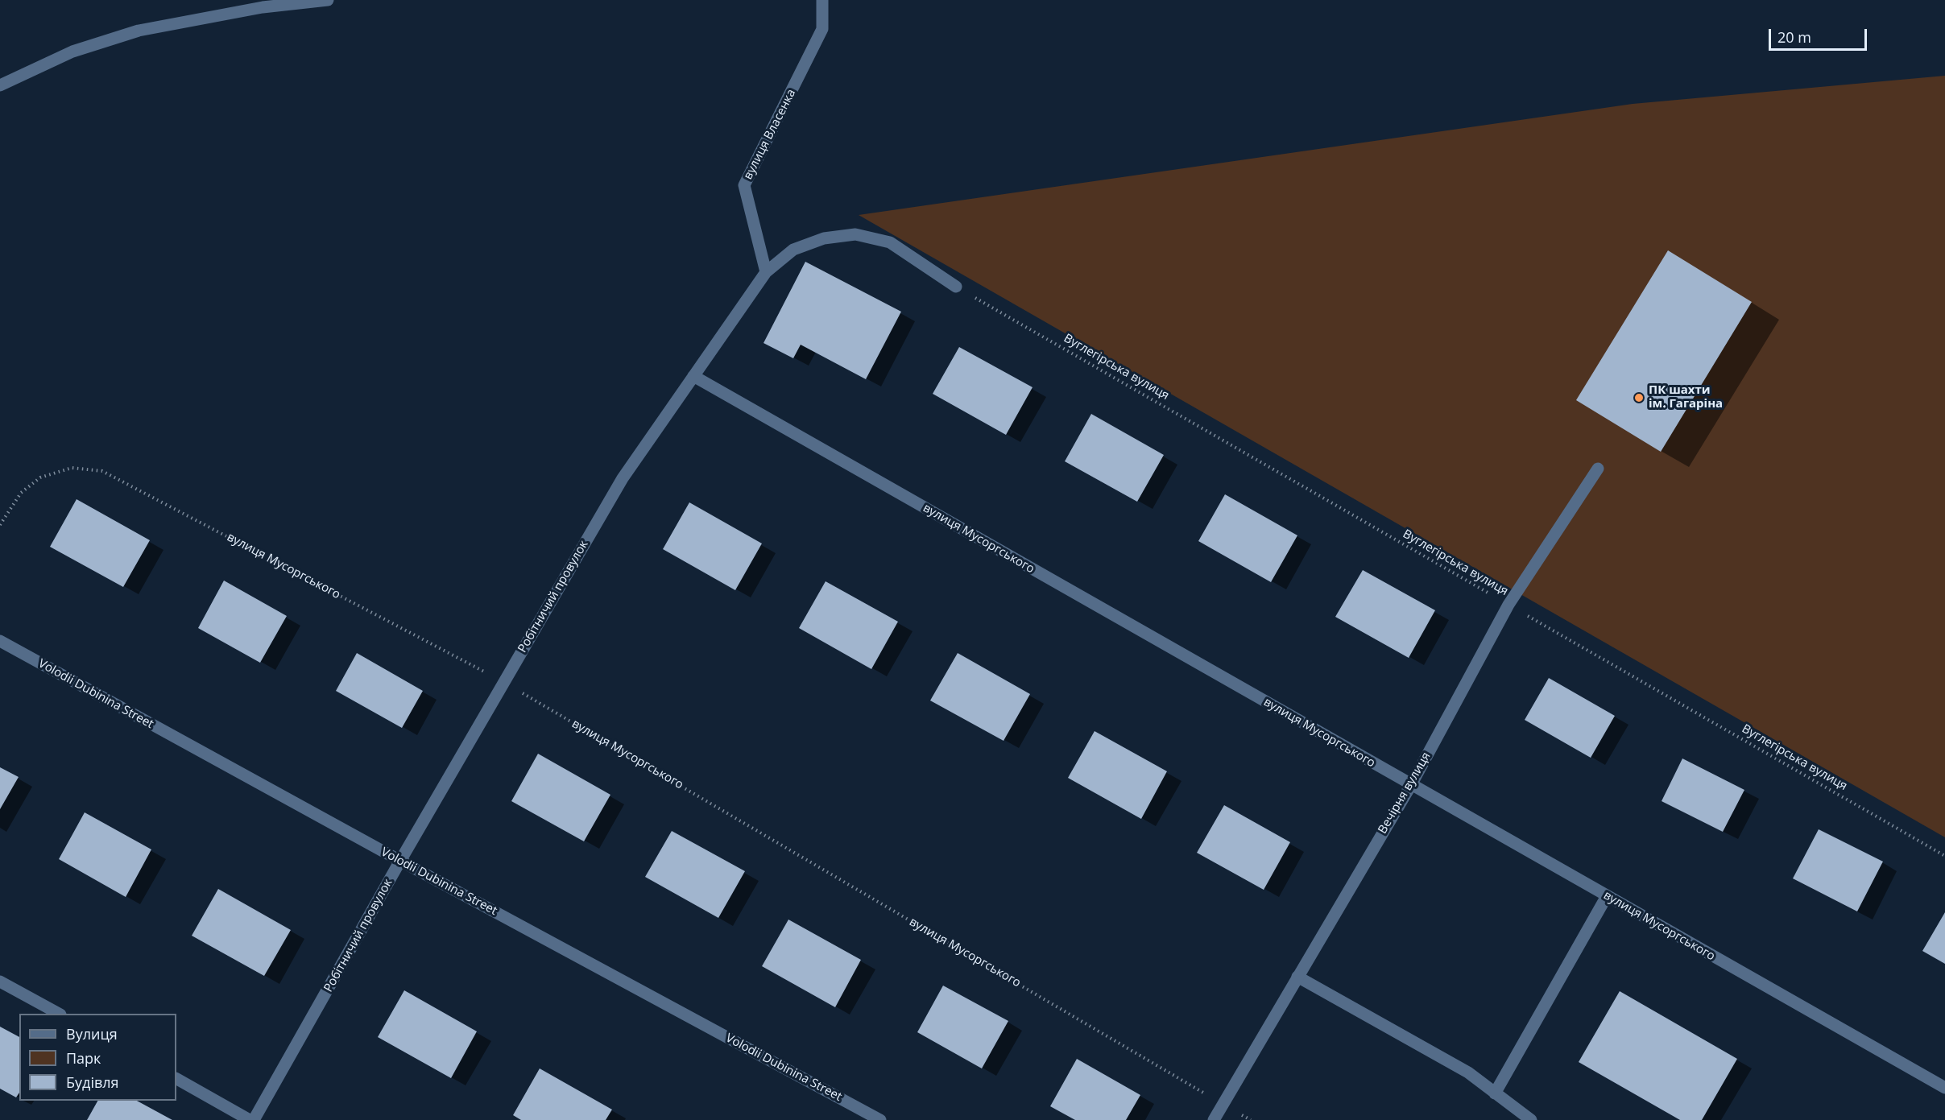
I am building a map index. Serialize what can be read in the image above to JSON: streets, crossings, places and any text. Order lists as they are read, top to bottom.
{
  "streets": {
    "street": [
      "вулиця Власенка",
      "вулиця Мусоргського",
      "Робітничий провулок",
      "Volodii Dubinina Street",
      "Вечірня вулиця"
    ],
    "path": ["Вуглегірська вулиця"]
  },
  "crossings": [
    ["вулиця Власенка", "Робітничий провулок"],
    ["Вуглегірська вулиця", "Робітничий провулок"],
    ["Вуглегірська вулиця", "Вечірня вулиця"],
    ["вулиця Мусоргського", "Робітничий провулок"],
    ["вулиця Мусоргського", "Вечірня вулиця"],
    ["Робітничий провулок", "Volodii Dubinina Street"]
  ],
  "places": ["ПК шахти ім. Гагаріна"],
  "legend": ["Вулиця", "Парк", "Будівля"],
  "scale_bar": "20 m"
}
